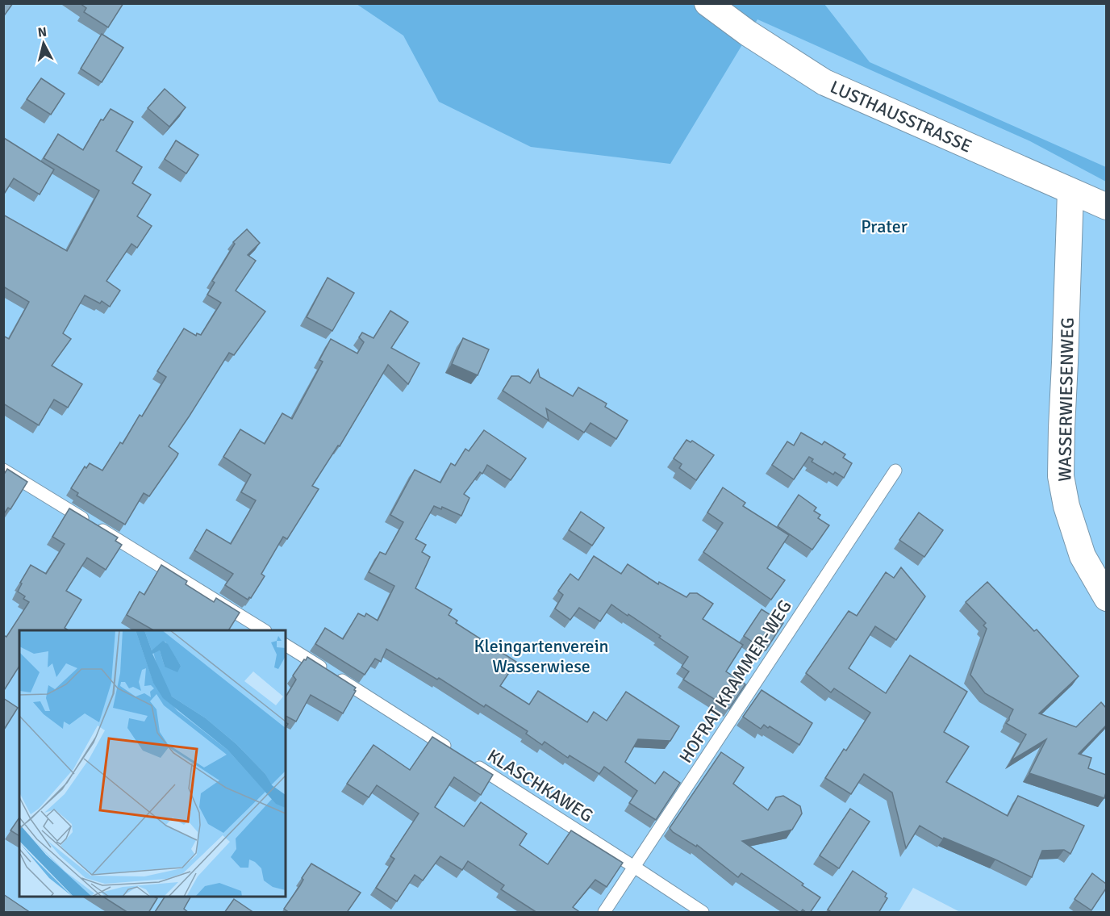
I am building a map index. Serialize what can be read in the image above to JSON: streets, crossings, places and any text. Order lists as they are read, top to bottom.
{
  "streets": {
    "street": ["LUSTHAUSSTRASSE", "WASSERWIESENWEG"],
    "lane": ["HOFRAT KRAMMER-WEG", "KLASCHKAWEG"]
  },
  "crossings": [
    ["LUSTHAUSSTRASSE", "WASSERWIESENWEG"],
    ["HOFRAT KRAMMER-WEG", "KLASCHKAWEG"]
  ],
  "parks": ["Prater", "Kleingartenverein Wasserwiese"],
  "north": "top"
}
